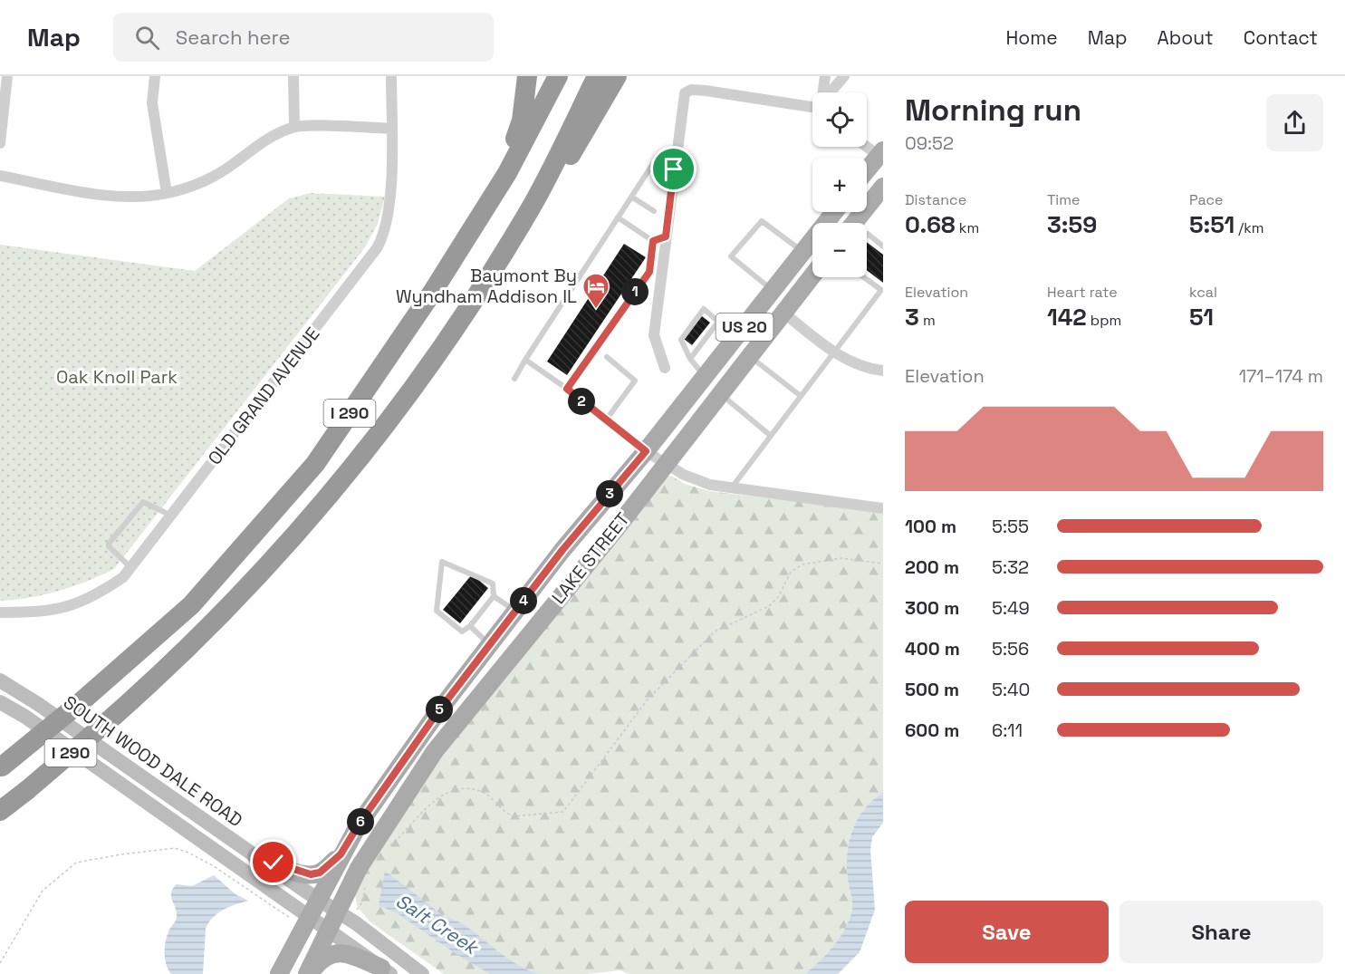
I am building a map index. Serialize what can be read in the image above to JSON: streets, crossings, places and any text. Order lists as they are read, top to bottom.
{
  "streets": {
    "highway": ["I 290"],
    "main road": ["US 20", "LAKE STREET", "SOUTH WOOD DALE ROAD"],
    "street": ["OLD GRAND AVENUE"]
  },
  "crossings": [
    ["LAKE STREET", "SOUTH WOOD DALE ROAD"]
  ],
  "water": ["Salt Creek"],
  "parks": ["Oak Knoll Park"],
  "places": {
    "hotel": ["Baymont By Wyndham Addison IL"]
  },
  "page": {
    "header": "Map",
    "search": "Search here",
    "nav": [
      "Home",
      "Map",
      "About",
      "Contact"
    ],
    "heading": ["Morning run", "09:52"],
    "map_buttons": ["+", "−"],
    "stats": [
      ["Distance", "0.68 km"],
      ["Time", "3:59"],
      ["Pace", "5:51 /km"],
      ["Elevation", "3 m"],
      ["Heart rate", "142 bpm"],
      ["kcal", "51"]
    ],
    "pins": [
      "1",
      "2",
      "3",
      "4",
      "5",
      "6"
    ],
    "chart": ["Elevation", "171–174 m"],
    "list": [
      {
        "name": "100 m",
        "note": "5:55"
      },
      {
        "name": "200 m",
        "note": "5:32"
      },
      {
        "name": "300 m",
        "note": "5:49"
      },
      {
        "name": "400 m",
        "note": "5:56"
      },
      {
        "name": "500 m",
        "note": "5:40"
      },
      {
        "name": "600 m",
        "note": "6:11"
      }
    ],
    "buttons": ["Save", "Share"]
  }
}
